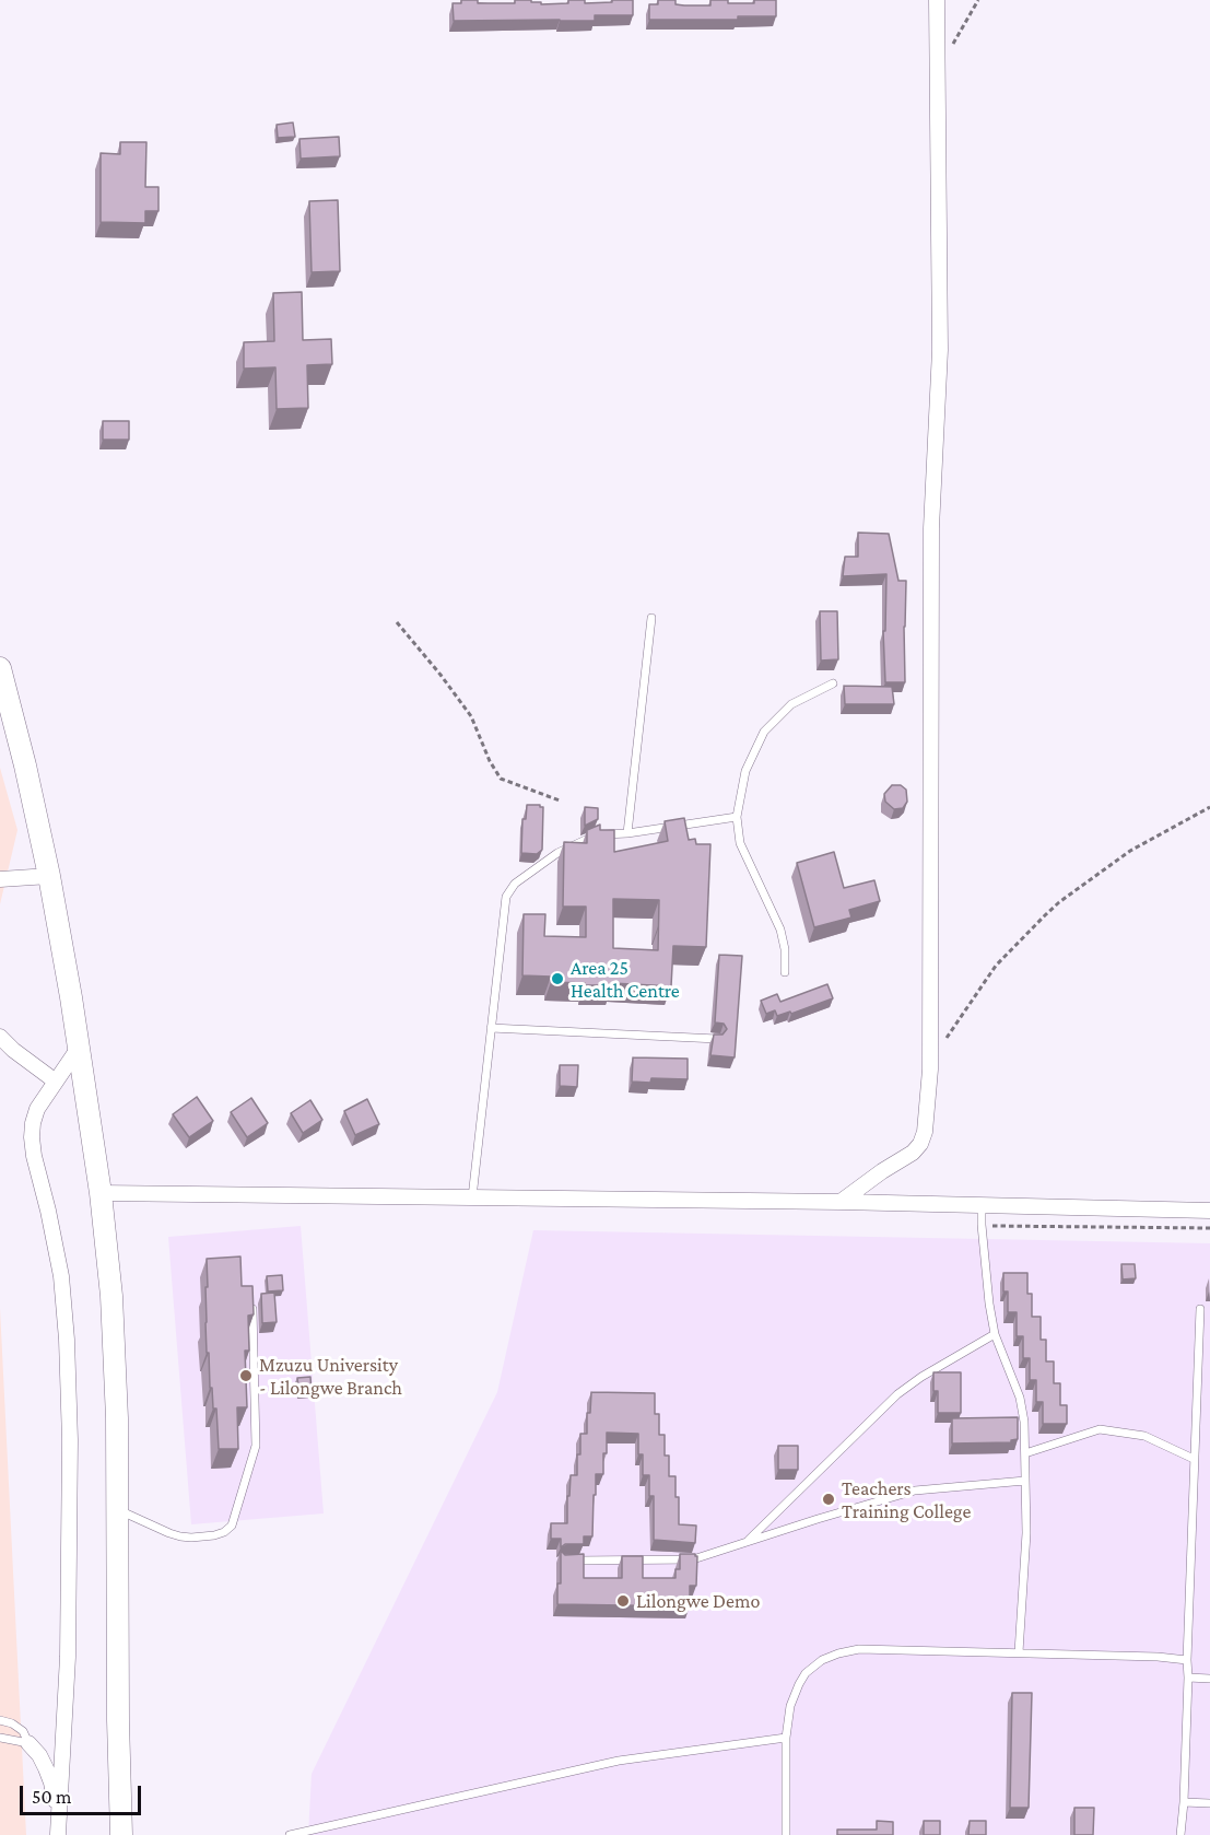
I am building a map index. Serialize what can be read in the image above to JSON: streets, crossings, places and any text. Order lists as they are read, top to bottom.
{
  "places": [
    "Area 25 Health Centre",
    "Mzuzu University - Lilongwe Branch",
    "Teachers Training College",
    "Lilongwe Demo"
  ],
  "scale_bar": "50 m"
}
